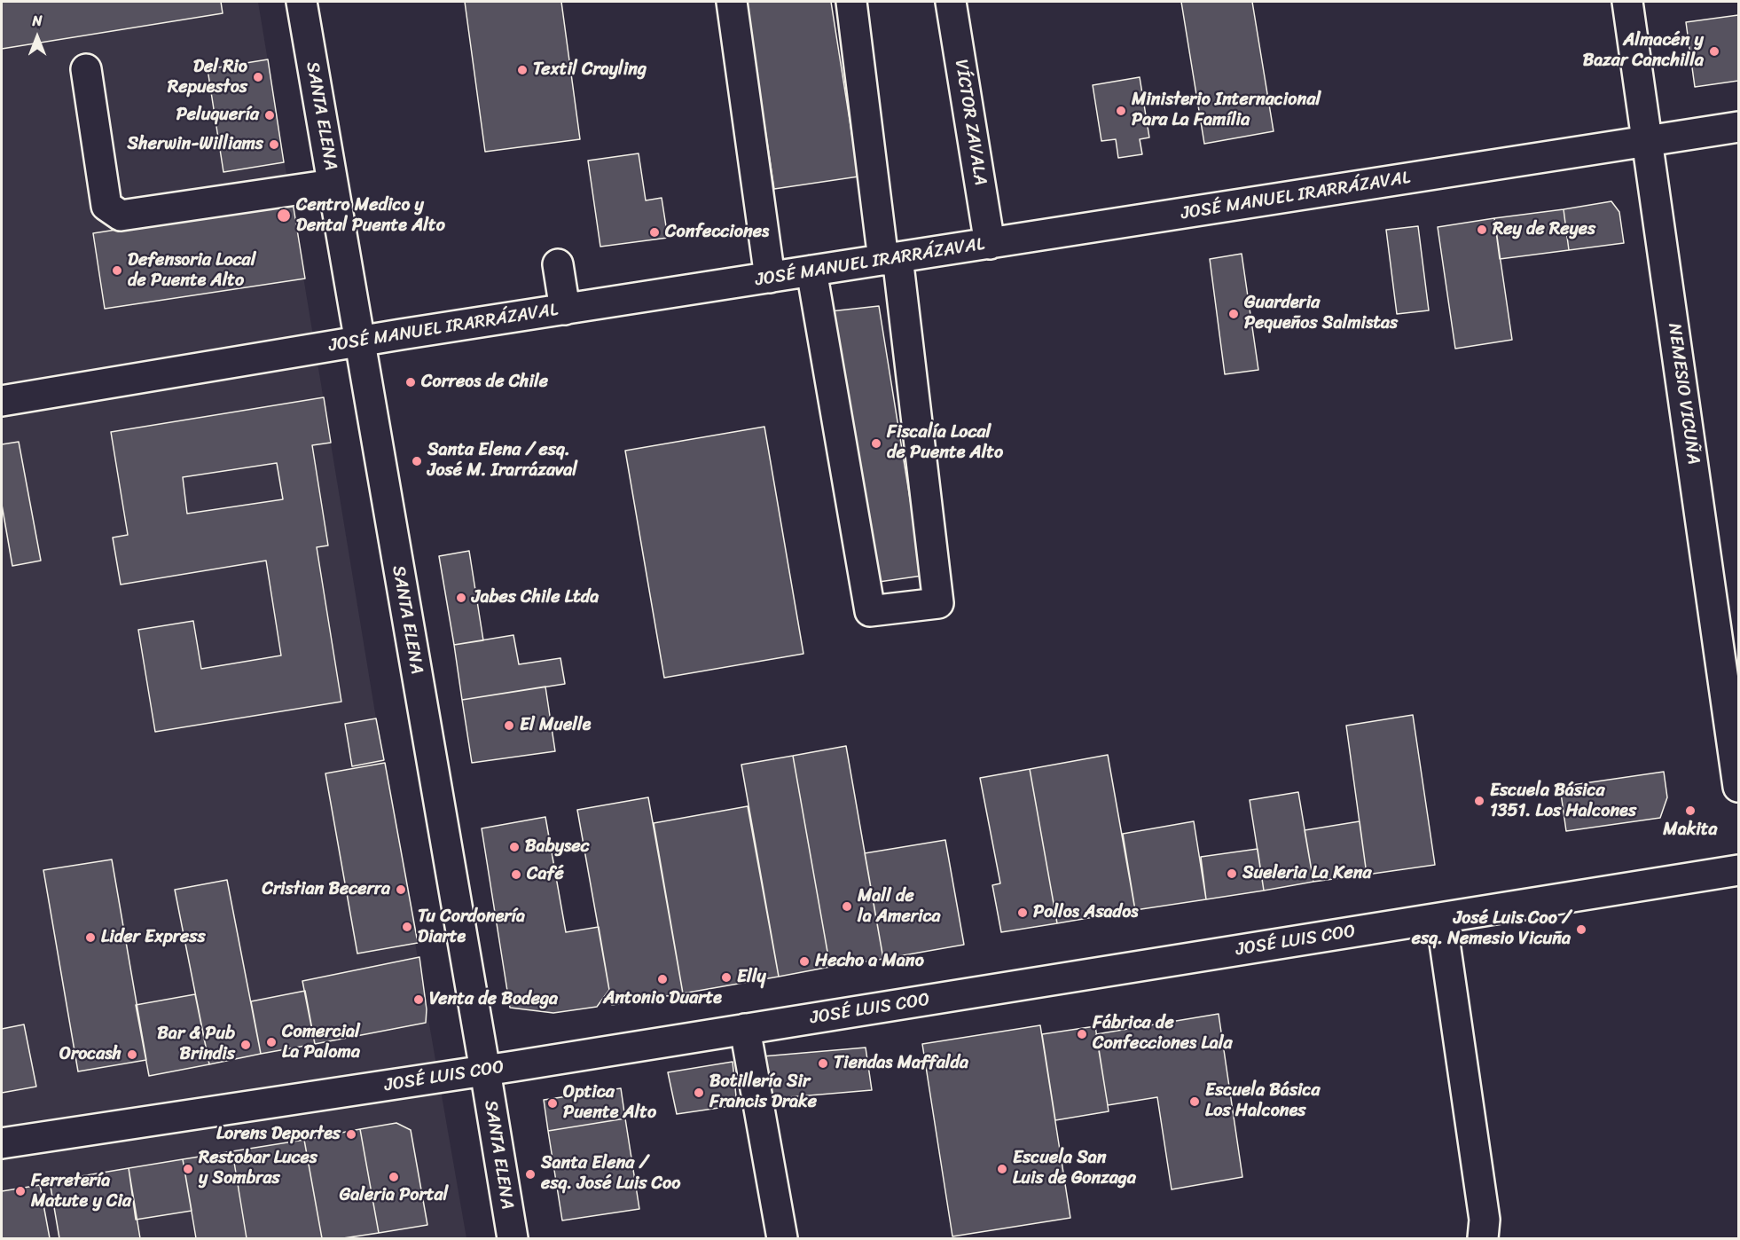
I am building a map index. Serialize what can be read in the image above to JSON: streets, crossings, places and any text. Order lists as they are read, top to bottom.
{
  "streets": {
    "street": [
      "SANTA ELENA",
      "VÍCTOR ZAVALA",
      "JOSÉ MANUEL IRARRÁZAVAL",
      "NEMESIO VICUÑA",
      "JOSÉ LUIS COO"
    ]
  },
  "crossings": [
    ["SANTA ELENA", "JOSÉ MANUEL IRARRÁZAVAL"],
    ["SANTA ELENA", "JOSÉ LUIS COO"],
    ["VÍCTOR ZAVALA", "JOSÉ MANUEL IRARRÁZAVAL"],
    ["JOSÉ MANUEL IRARRÁZAVAL", "NEMESIO VICUÑA"]
  ],
  "places": [
    "Almacén y Bazar Canchilla",
    "Textil Crayling",
    "Del Rio Repuestos",
    "Ministerio Internacional Para La Família",
    "Peluquería",
    "Sherwin-Williams",
    "Centro Medico y Dental Puente Alto",
    "Rey de Reyes",
    "Confecciones",
    "Defensoria Local de Puente Alto",
    "Guarderia Pequeños Salmistas",
    "Correos de Chile",
    "Fiscalía Local de Puente Alto",
    "Santa Elena / esq. José M. Irarrázaval",
    "Jabes Chile Ltda",
    "El Muelle",
    "Escuela Básica 1351. Los Halcones",
    "Makita",
    "Babysec",
    "Sueleria La Kena",
    "Café",
    "Cristian Becerra",
    "Mall de la America",
    "Pollos Asados",
    "Tu Cordonería Diarte",
    "José Luis Coo / esq. Nemesio Vicuña",
    "Lider Express",
    "Hecho a Mano",
    "Elly",
    "Antonio Duarte",
    "Venta de Bodega",
    "Fábrica de Confecciones Lala",
    "Comercial La Paloma",
    "Bar & Pub Brindis",
    "Orocash",
    "Tiendas Maffalda",
    "Botillería Sir Francis Drake",
    "Escuela Básica Los Halcones",
    "Optica Puente Alto",
    "Lorens Deportes",
    "Restobar Luces y Sombras",
    "Escuela San Luis de Gonzaga",
    "Santa Elena / esq. José Luis Coo",
    "Galeria Portal",
    "Ferretería Matute y Cia"
  ],
  "north": "top"
}
